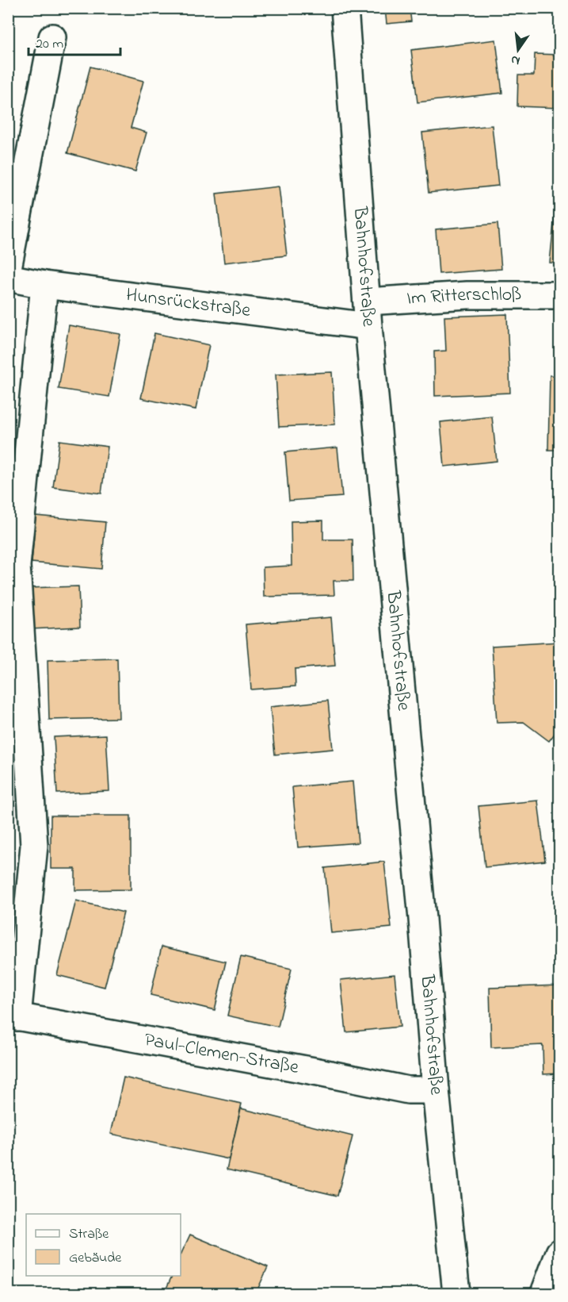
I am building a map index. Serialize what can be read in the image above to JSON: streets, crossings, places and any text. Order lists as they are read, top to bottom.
{
  "streets": {
    "street": [
      "Bahnhofstraße",
      "Im Ritterschloß",
      "Hunsrückstraße",
      "Paul-Clemen-Straße"
    ]
  },
  "crossings": [
    ["Bahnhofstraße", "Im Ritterschloß"],
    ["Bahnhofstraße", "Hunsrückstraße"],
    ["Bahnhofstraße", "Paul-Clemen-Straße"],
    ["Im Ritterschloß", "Hunsrückstraße"]
  ],
  "legend": ["Straße", "Gebäude"],
  "scale_bar": "20 m",
  "north": "bottom"
}
